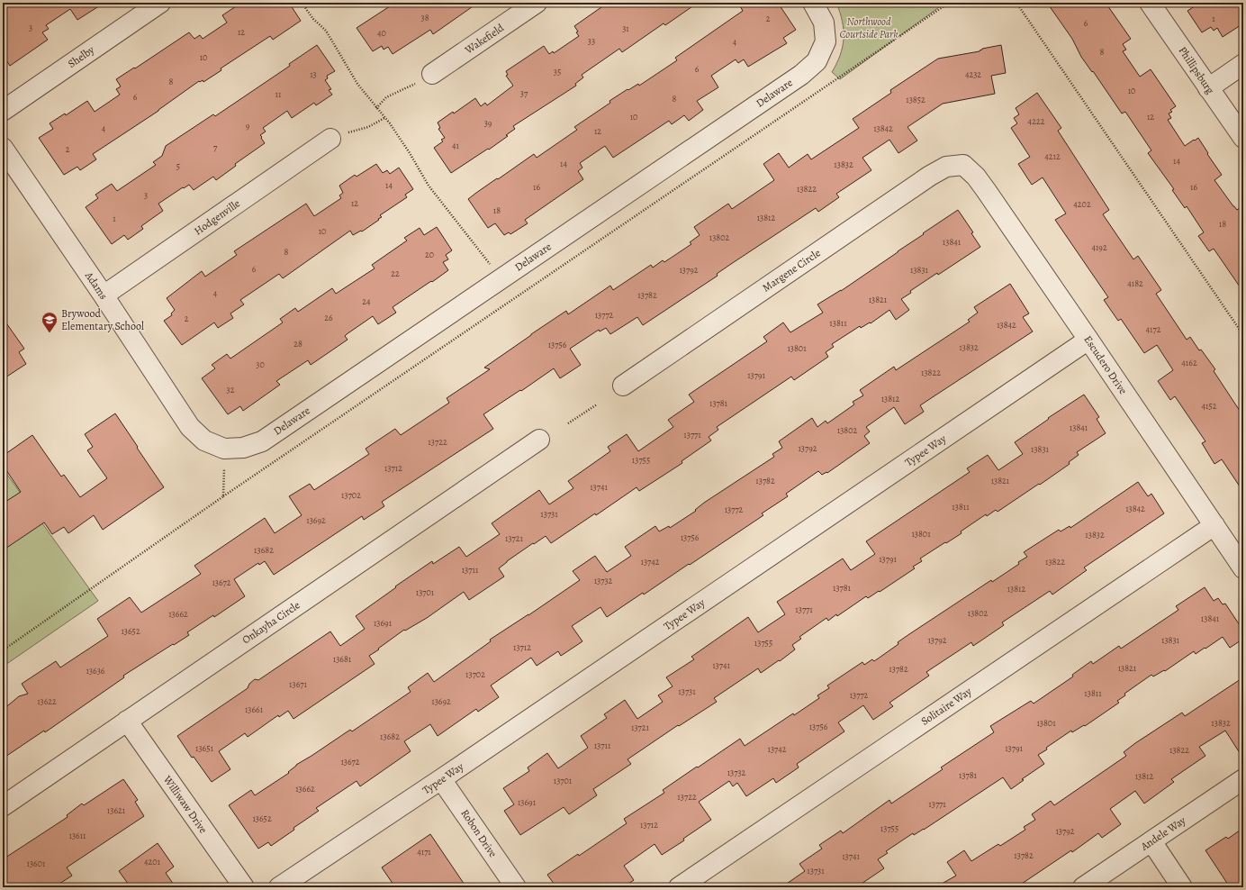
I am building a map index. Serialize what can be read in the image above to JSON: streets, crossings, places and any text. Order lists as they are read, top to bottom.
{
  "streets": {
    "street": [
      "Wakefield",
      "Shelby",
      "Phillipsburg",
      "Delaware",
      "Hodgenville",
      "Margene Circle",
      "Adams",
      "Escudero Drive",
      "Typee Way",
      "Onkayha Circle",
      "Solitaire Way",
      "Williwaw Drive",
      "Robon Drive",
      "Andele Way"
    ]
  },
  "crossings": [
    ["Delaware", "Adams"],
    ["Hodgenville", "Adams"],
    ["Margene Circle", "Escudero Drive"],
    ["Escudero Drive", "Typee Way"],
    ["Escudero Drive", "Solitaire Way"],
    ["Typee Way", "Robon Drive"],
    ["Onkayha Circle", "Williwaw Drive"]
  ],
  "parks": ["Northwood Courtside Park"],
  "places": {
    "school or university": ["Brywood Elementary School"]
  },
  "house_numbers": [
    "38",
    "2",
    "1",
    "6",
    "3",
    "31",
    "12",
    "40",
    "33",
    "4",
    "8",
    "10",
    "6",
    "35",
    "13",
    "4232",
    "8",
    "10",
    "37",
    "11",
    "6",
    "8",
    "13852",
    "10",
    "12",
    "4222",
    "39",
    "9",
    "4",
    "13842",
    "12",
    "41",
    "7",
    "2",
    "4212",
    "14",
    "14",
    "13832",
    "5",
    "14",
    "16",
    "16",
    "13822",
    "3",
    "12",
    "4202",
    "18",
    "13812",
    "1",
    "18",
    "10",
    "13802",
    "13841",
    "4192",
    "8",
    "20",
    "6",
    "13792",
    "13831",
    "22",
    "4182",
    "4",
    "13782",
    "13821",
    "24",
    "13772",
    "26",
    "2",
    "13811",
    "13842",
    "4172",
    "28",
    "13756",
    "13832",
    "13801",
    "4162",
    "30",
    "13822",
    "13791",
    "32",
    "13812",
    "13781",
    "4152",
    "13841",
    "13802",
    "13771",
    "13722",
    "13792",
    "13831",
    "13755",
    "13712",
    "13782",
    "13821",
    "13741",
    "13702",
    "13811",
    "13842",
    "13772",
    "13731",
    "13692",
    "13801",
    "13832",
    "13756",
    "13721",
    "13682",
    "13791",
    "13742",
    "13822",
    "13711",
    "13732",
    "13672",
    "13781",
    "13812",
    "13701",
    "13771",
    "13802",
    "13662",
    "13841",
    "13691",
    "13652",
    "13792",
    "13831",
    "13755",
    "13712",
    "13681",
    "13741",
    "13821",
    "13782",
    "13636",
    "13702",
    "13671",
    "13731",
    "13811",
    "13772",
    "13622",
    "13692",
    "13661",
    "13801",
    "13832",
    "13756",
    "13721",
    "13682",
    "13711",
    "13651",
    "13791",
    "13742",
    "13822",
    "13672",
    "13732",
    "13781",
    "13812",
    "13701",
    "13662",
    "13722",
    "13691",
    "13771",
    "13621",
    "13652",
    "13712",
    "13755",
    "13792",
    "13611",
    "4171",
    "13782",
    "13741",
    "4201",
    "13601",
    "13731"
  ]
}
